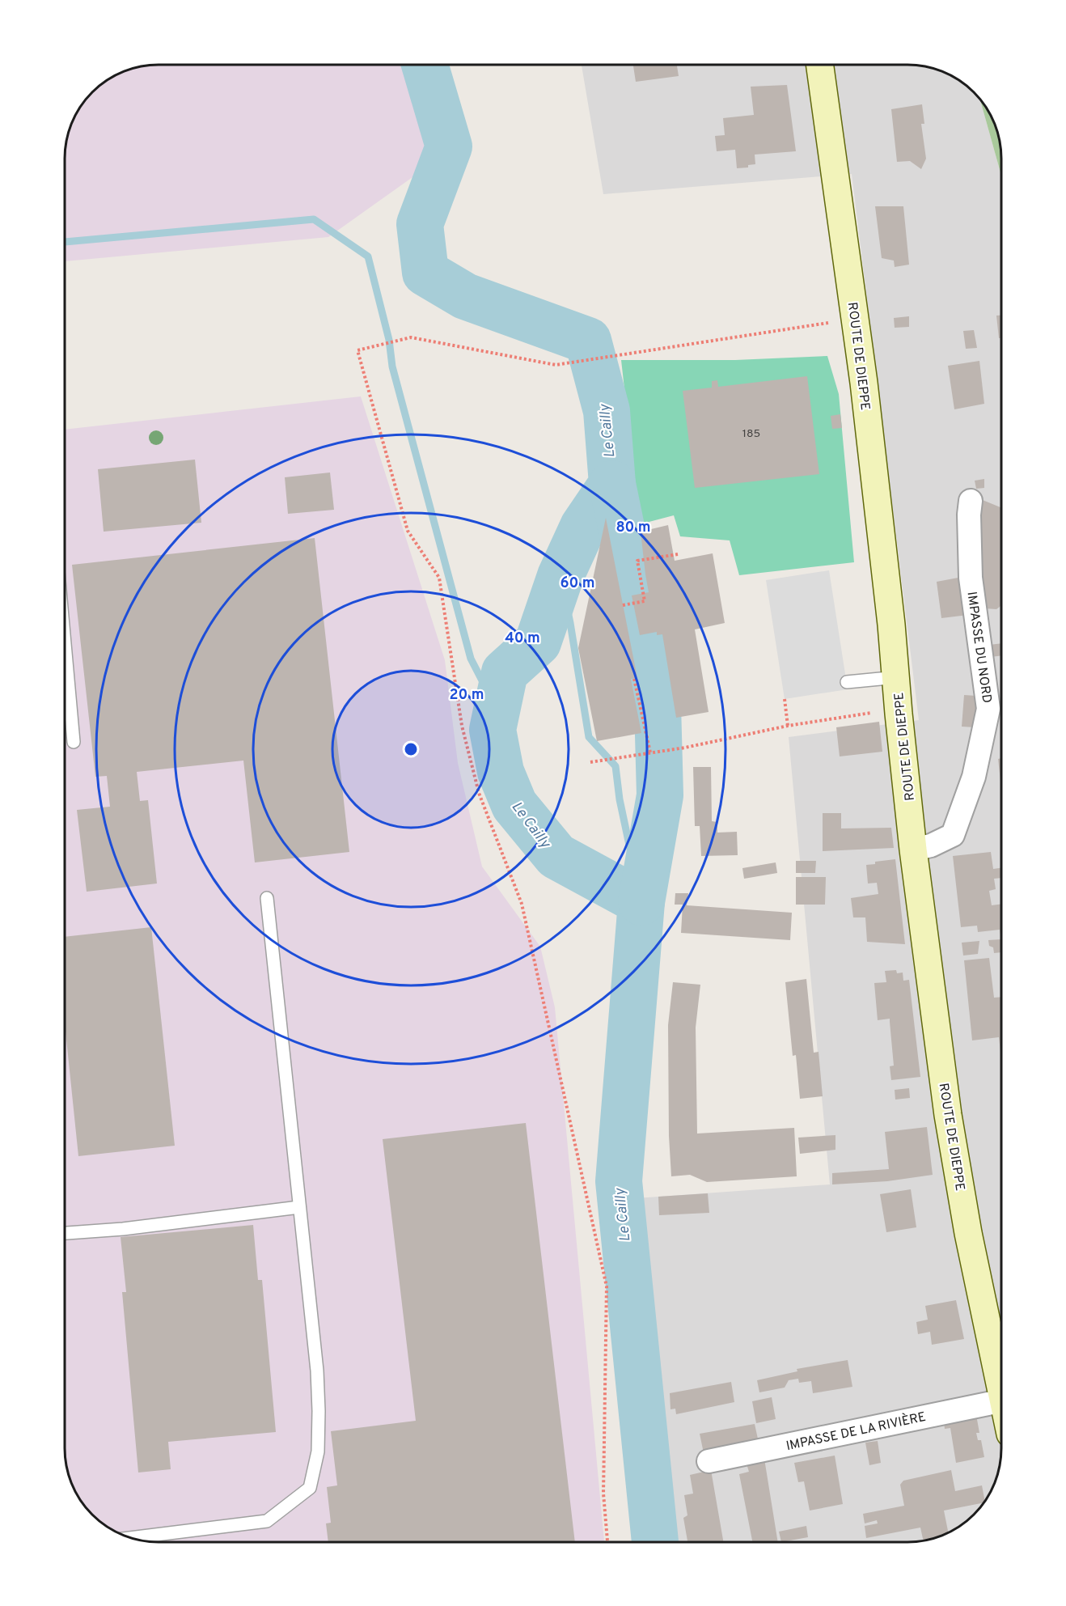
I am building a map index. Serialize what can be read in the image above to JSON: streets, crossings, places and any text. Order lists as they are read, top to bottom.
{
  "streets": {
    "main road": ["ROUTE DE DIEPPE"],
    "street": ["IMPASSE DU NORD", "IMPASSE DE LA RIVIÈRE"]
  },
  "crossings": [
    ["ROUTE DE DIEPPE", "IMPASSE DU NORD"]
  ],
  "water": ["Le Cailly"],
  "house_numbers": ["185"],
  "rings": [
    "80 m",
    "60 m",
    "40 m",
    "20 m"
  ]
}
